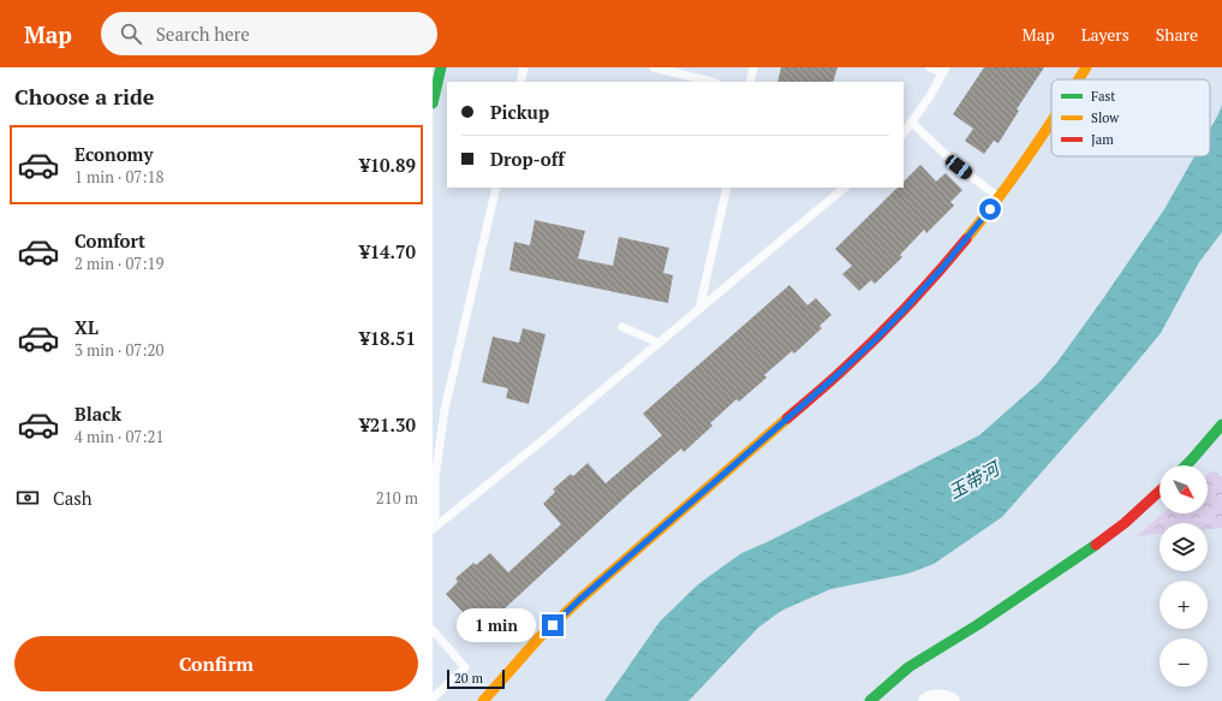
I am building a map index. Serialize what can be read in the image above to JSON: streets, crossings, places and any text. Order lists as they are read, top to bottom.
{
  "water": ["玉带河"],
  "legend": ["Fast", "Slow", "Jam"],
  "scale_bar": "20 m",
  "north": "bottom right",
  "page": {
    "header": "Map",
    "search": "Search here",
    "nav": ["Map", "Layers", "Share"],
    "heading": "Choose a ride",
    "banner": ["Pickup", "Drop-off"],
    "list": [
      {
        "name": "Economy",
        "note": "1 min · 07:18",
        "value": "¥10.89"
      },
      {
        "name": "Comfort",
        "note": "2 min · 07:19",
        "value": "¥14.70"
      },
      {
        "name": "XL",
        "note": "3 min · 07:20",
        "value": "¥18.51"
      },
      {
        "name": "Black",
        "note": "4 min · 07:21",
        "value": "¥21.30"
      }
    ],
    "map_buttons": ["+", "−"],
    "pay": ["Cash", "210 m"],
    "bubble": "1 min",
    "buttons": "Confirm",
    "scale": "20 m"
  }
}
